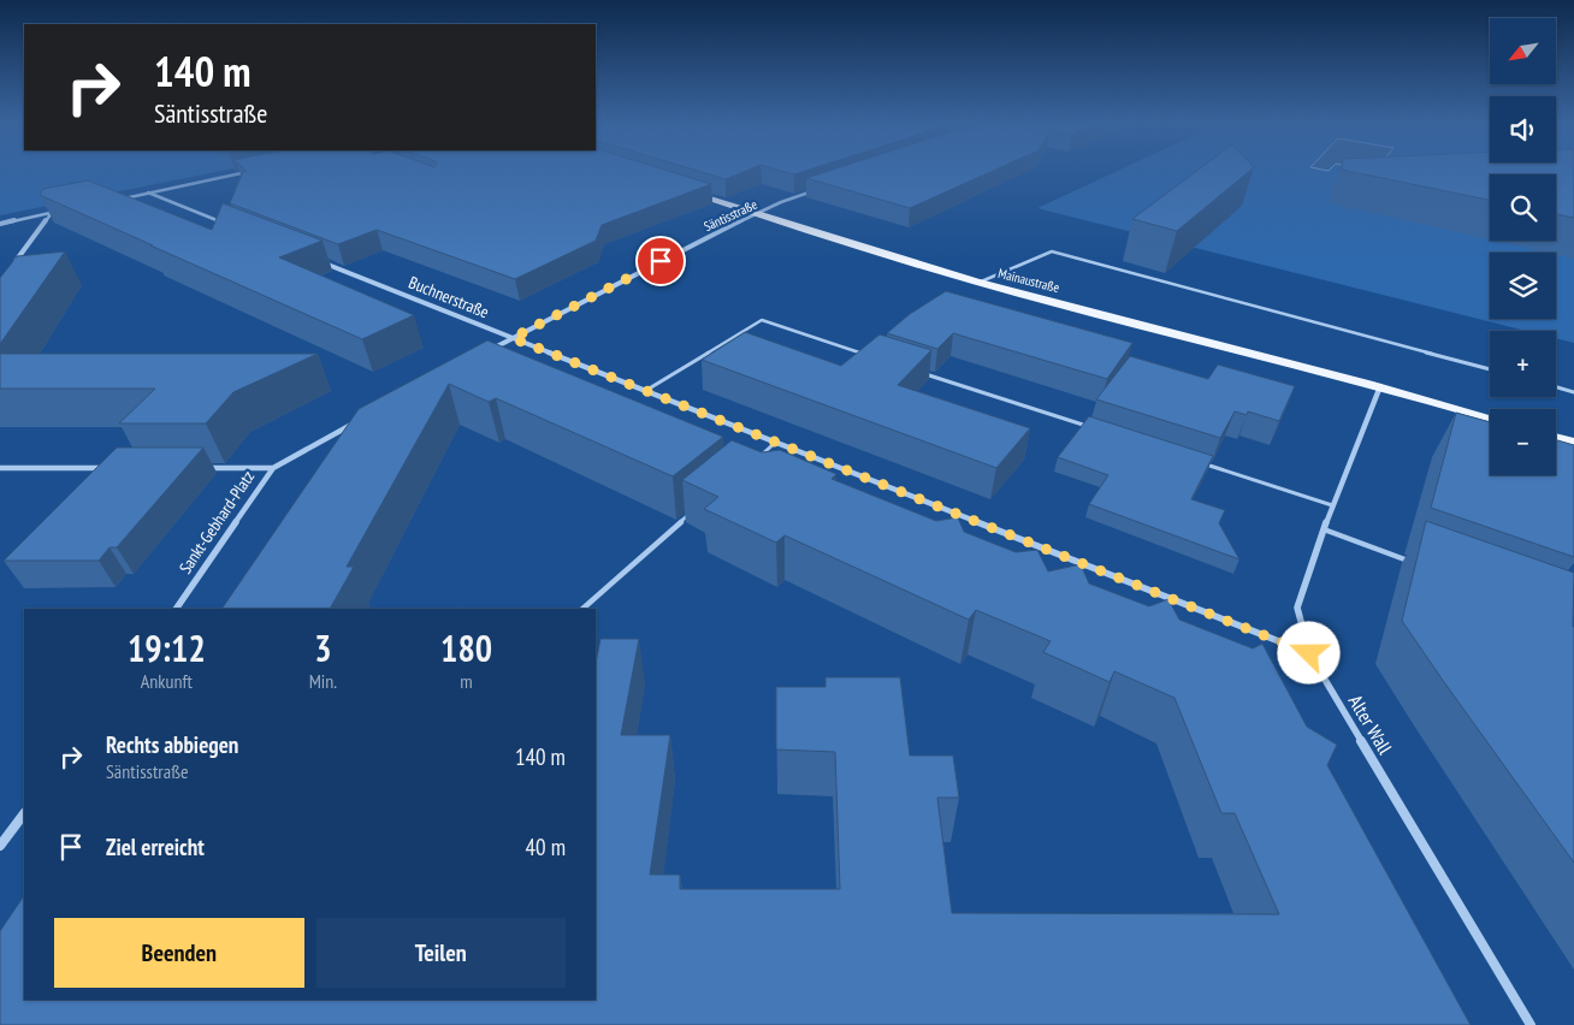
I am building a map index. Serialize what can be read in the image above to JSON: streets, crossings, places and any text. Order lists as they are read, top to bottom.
{
  "streets": {
    "main road": ["Mainaustraße"],
    "street": [
      "Säntisstraße",
      "Buchnerstraße",
      "Sankt-Gebhard-Platz",
      "Alter Wall"
    ]
  },
  "crossings": [
    ["Säntisstraße", "Mainaustraße"],
    ["Säntisstraße", "Buchnerstraße"],
    ["Mainaustraße", "Alter Wall"],
    ["Buchnerstraße", "Alter Wall"]
  ],
  "north": "bottom left",
  "page": {
    "map_buttons": ["+", "−"],
    "turn": ["140 m", "Säntisstraße"],
    "eta": [
      "19:12",
      "Ankunft",
      "3",
      "Min.",
      "180",
      "m"
    ],
    "list": [
      {
        "name": "Rechts abbiegen",
        "note": "Säntisstraße",
        "value": "140 m"
      },
      {
        "name": "Ziel erreicht",
        "value": "40 m"
      }
    ],
    "buttons": ["Beenden", "Teilen"]
  }
}
